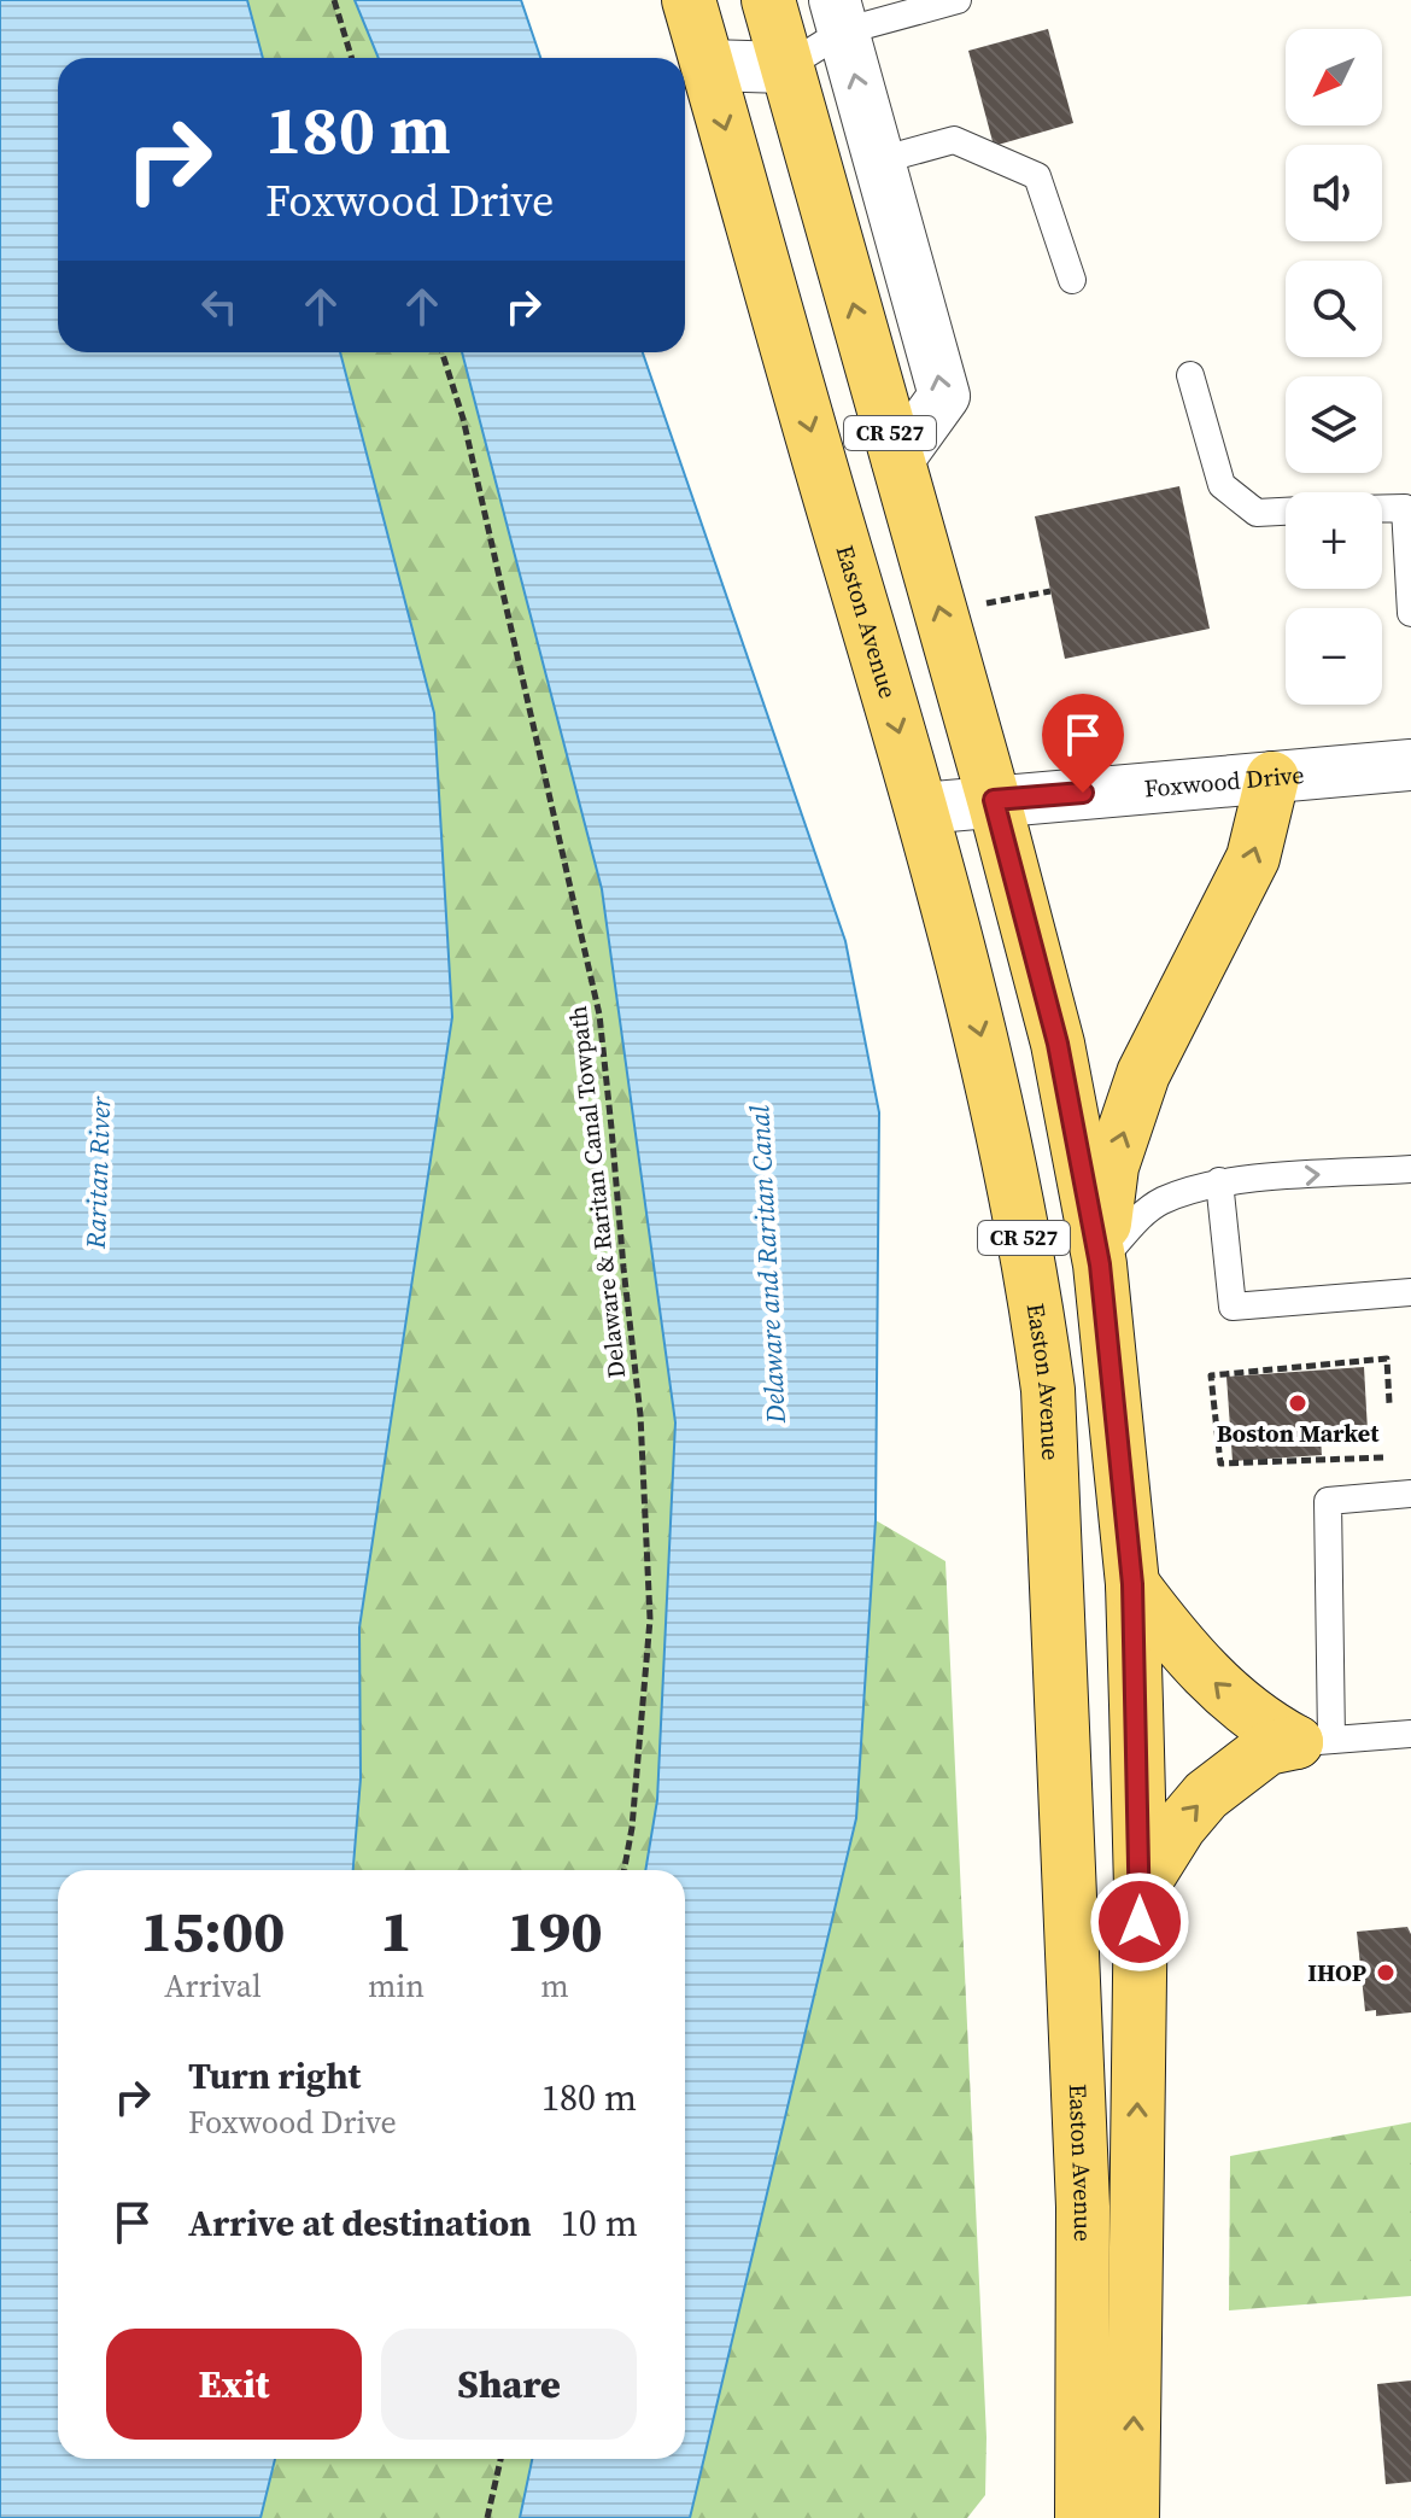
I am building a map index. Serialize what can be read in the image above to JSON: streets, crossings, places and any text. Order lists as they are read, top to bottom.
{
  "streets": {
    "main road": ["CR 527", "Easton Avenue"],
    "street": ["Foxwood Drive"],
    "path": ["Delaware & Raritan Canal Towpath"]
  },
  "crossings": [
    ["CR 527", "Foxwood Drive"],
    ["Easton Avenue", "Foxwood Drive"]
  ],
  "water": ["Raritan River", "Delaware and Raritan Canal"],
  "places": ["Boston Market", "IHOP"],
  "north": "bottom left",
  "page": {
    "map_buttons": ["+", "−"],
    "turn": ["180 m", "Foxwood Drive"],
    "eta": [
      "15:00",
      "Arrival",
      "1",
      "min",
      "190",
      "m"
    ],
    "list": [
      {
        "name": "Turn right",
        "note": "Foxwood Drive",
        "value": "180 m"
      },
      {
        "name": "Arrive at destination",
        "value": "10 m"
      }
    ],
    "buttons": ["Exit", "Share"]
  }
}
